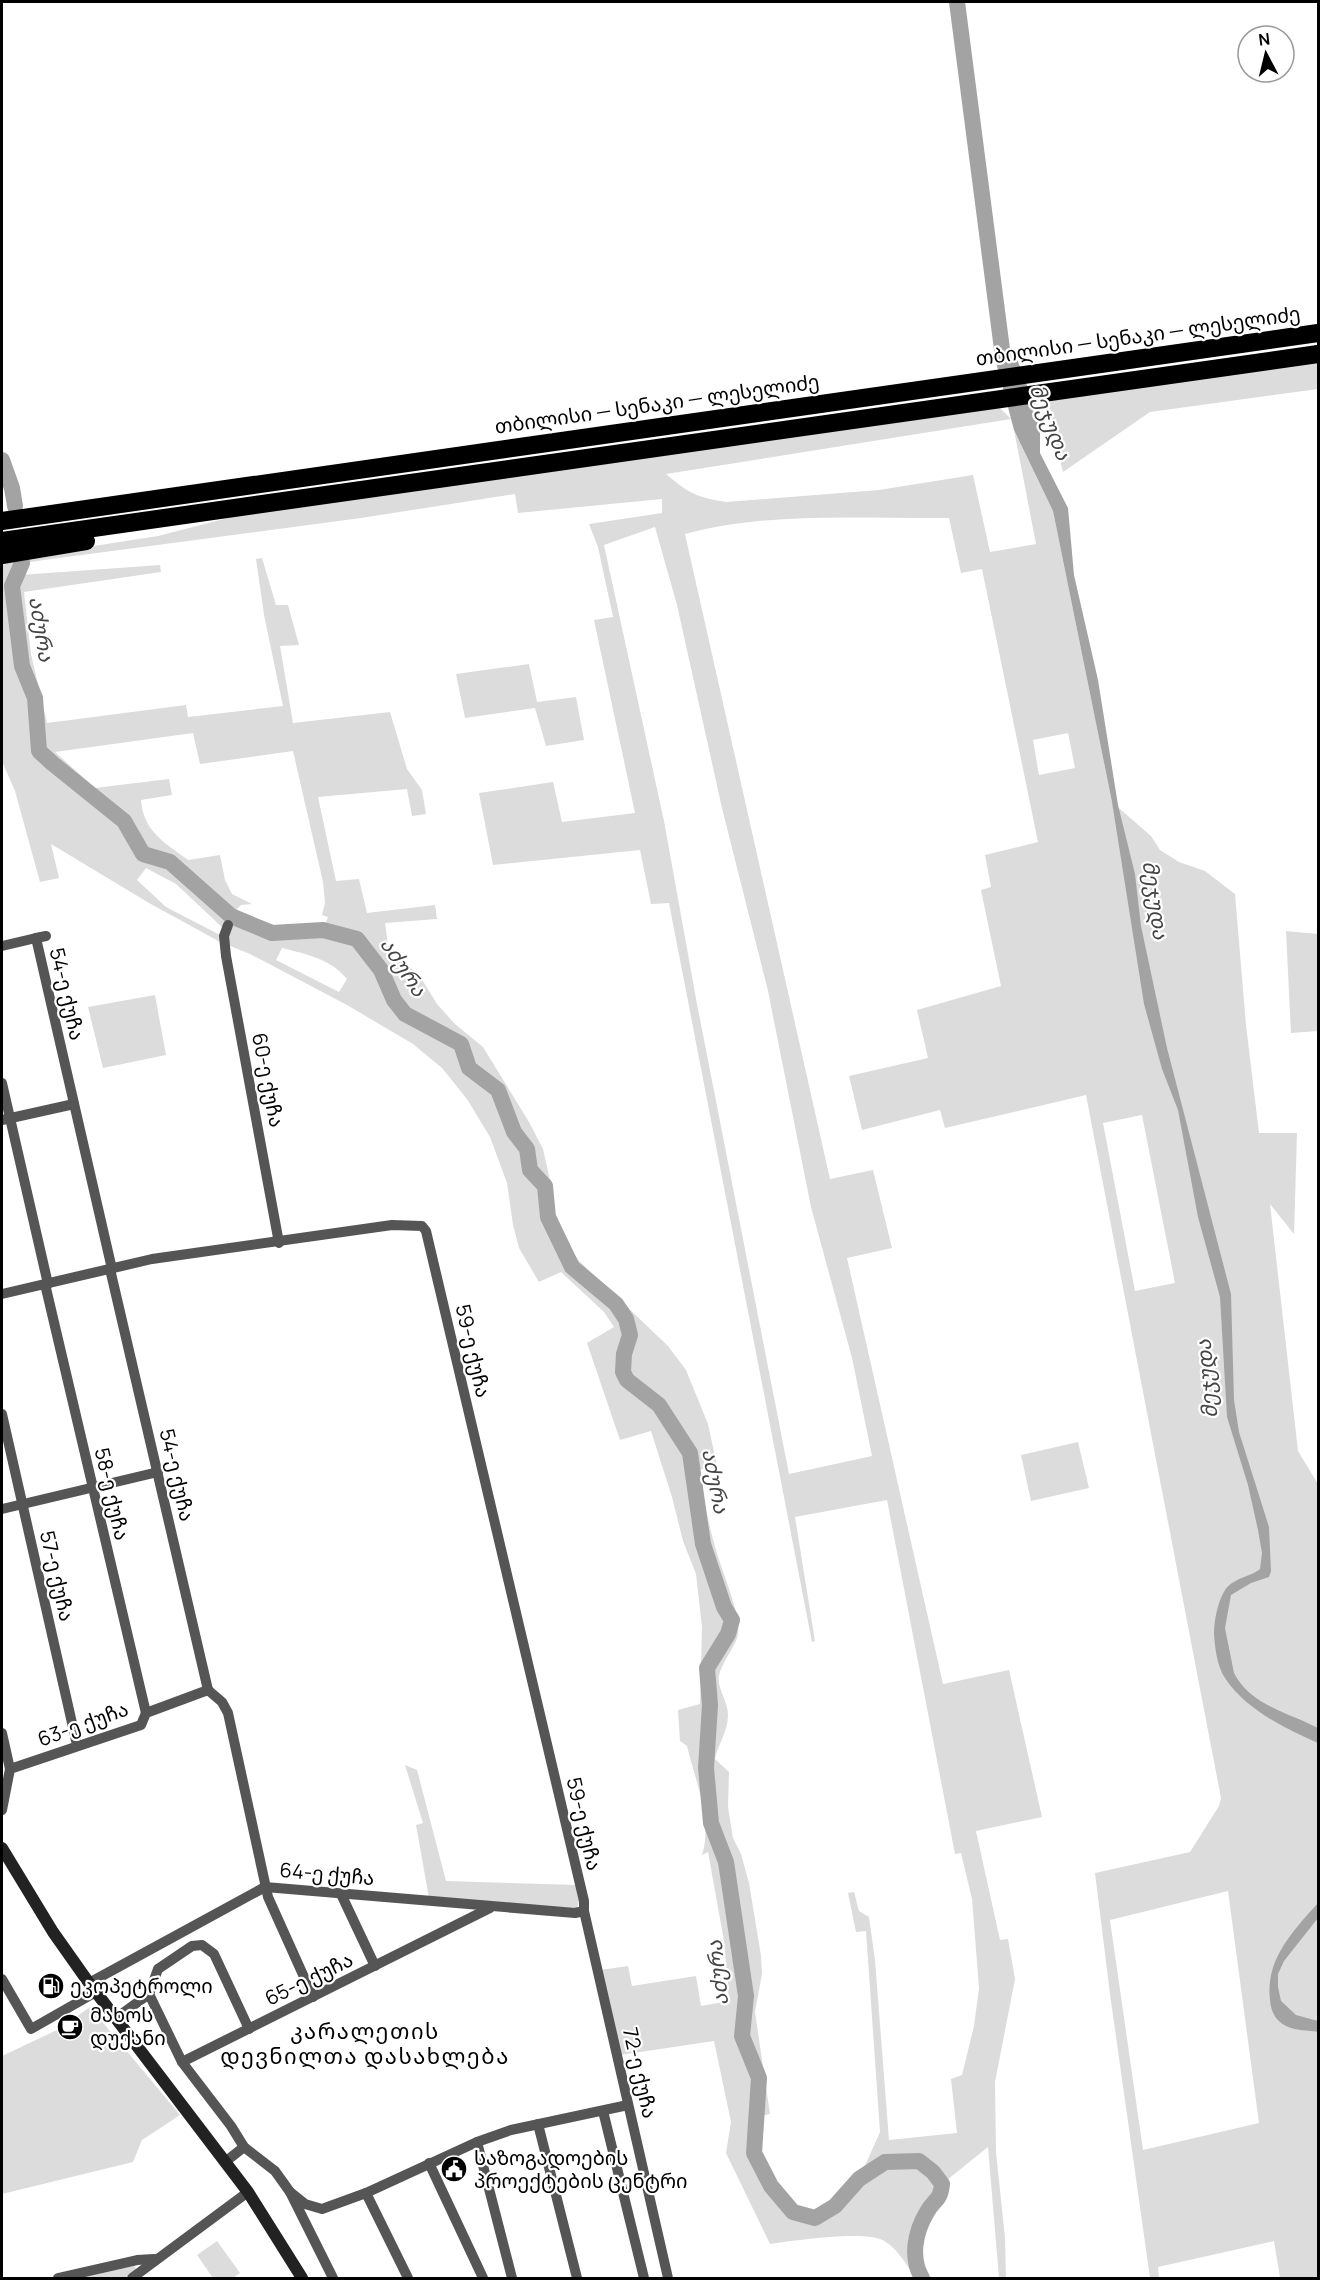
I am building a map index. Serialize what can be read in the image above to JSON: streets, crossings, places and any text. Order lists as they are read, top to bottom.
{
  "streets": {
    "highway": ["თბილისი — სენაკი — ლესელიძე"],
    "street": [
      "54-ე ქუჩა",
      "60-ე ქუჩა",
      "59-ე ქუჩა",
      "58-ე ქუჩა",
      "57-ე ქუჩა",
      "63-ე ქუჩა",
      "64-ე ქუჩა",
      "65-ე ქუჩა",
      "72-ე ქუჩა"
    ]
  },
  "crossings": [
    ["54-ე ქუჩა", "59-ე ქუჩა"],
    ["54-ე ქუჩა", "63-ე ქუჩა"],
    ["60-ე ქუჩა", "59-ე ქუჩა"],
    ["59-ე ქუჩა", "58-ე ქუჩა"],
    ["59-ე ქუჩა", "64-ე ქუჩა"],
    ["59-ე ქუჩა", "72-ე ქუჩა"],
    ["58-ე ქუჩა", "63-ე ქუჩა"],
    ["57-ე ქუჩა", "63-ე ქუჩა"],
    ["64-ე ქუჩა", "65-ე ქუჩა"],
    ["64-ე ქუჩა", "72-ე ქუჩა"]
  ],
  "districts": ["კარალეთის დევნილთა დასახლება"],
  "water": ["მეჯუდა", "აძურა"],
  "places": {
    "fuel station": ["ეკოპეტროლი"],
    "cafe": ["მახოს დუქანი"],
    "public building": ["საზოგადოების პროექტების ცენტრი"]
  },
  "north": "top"
}
